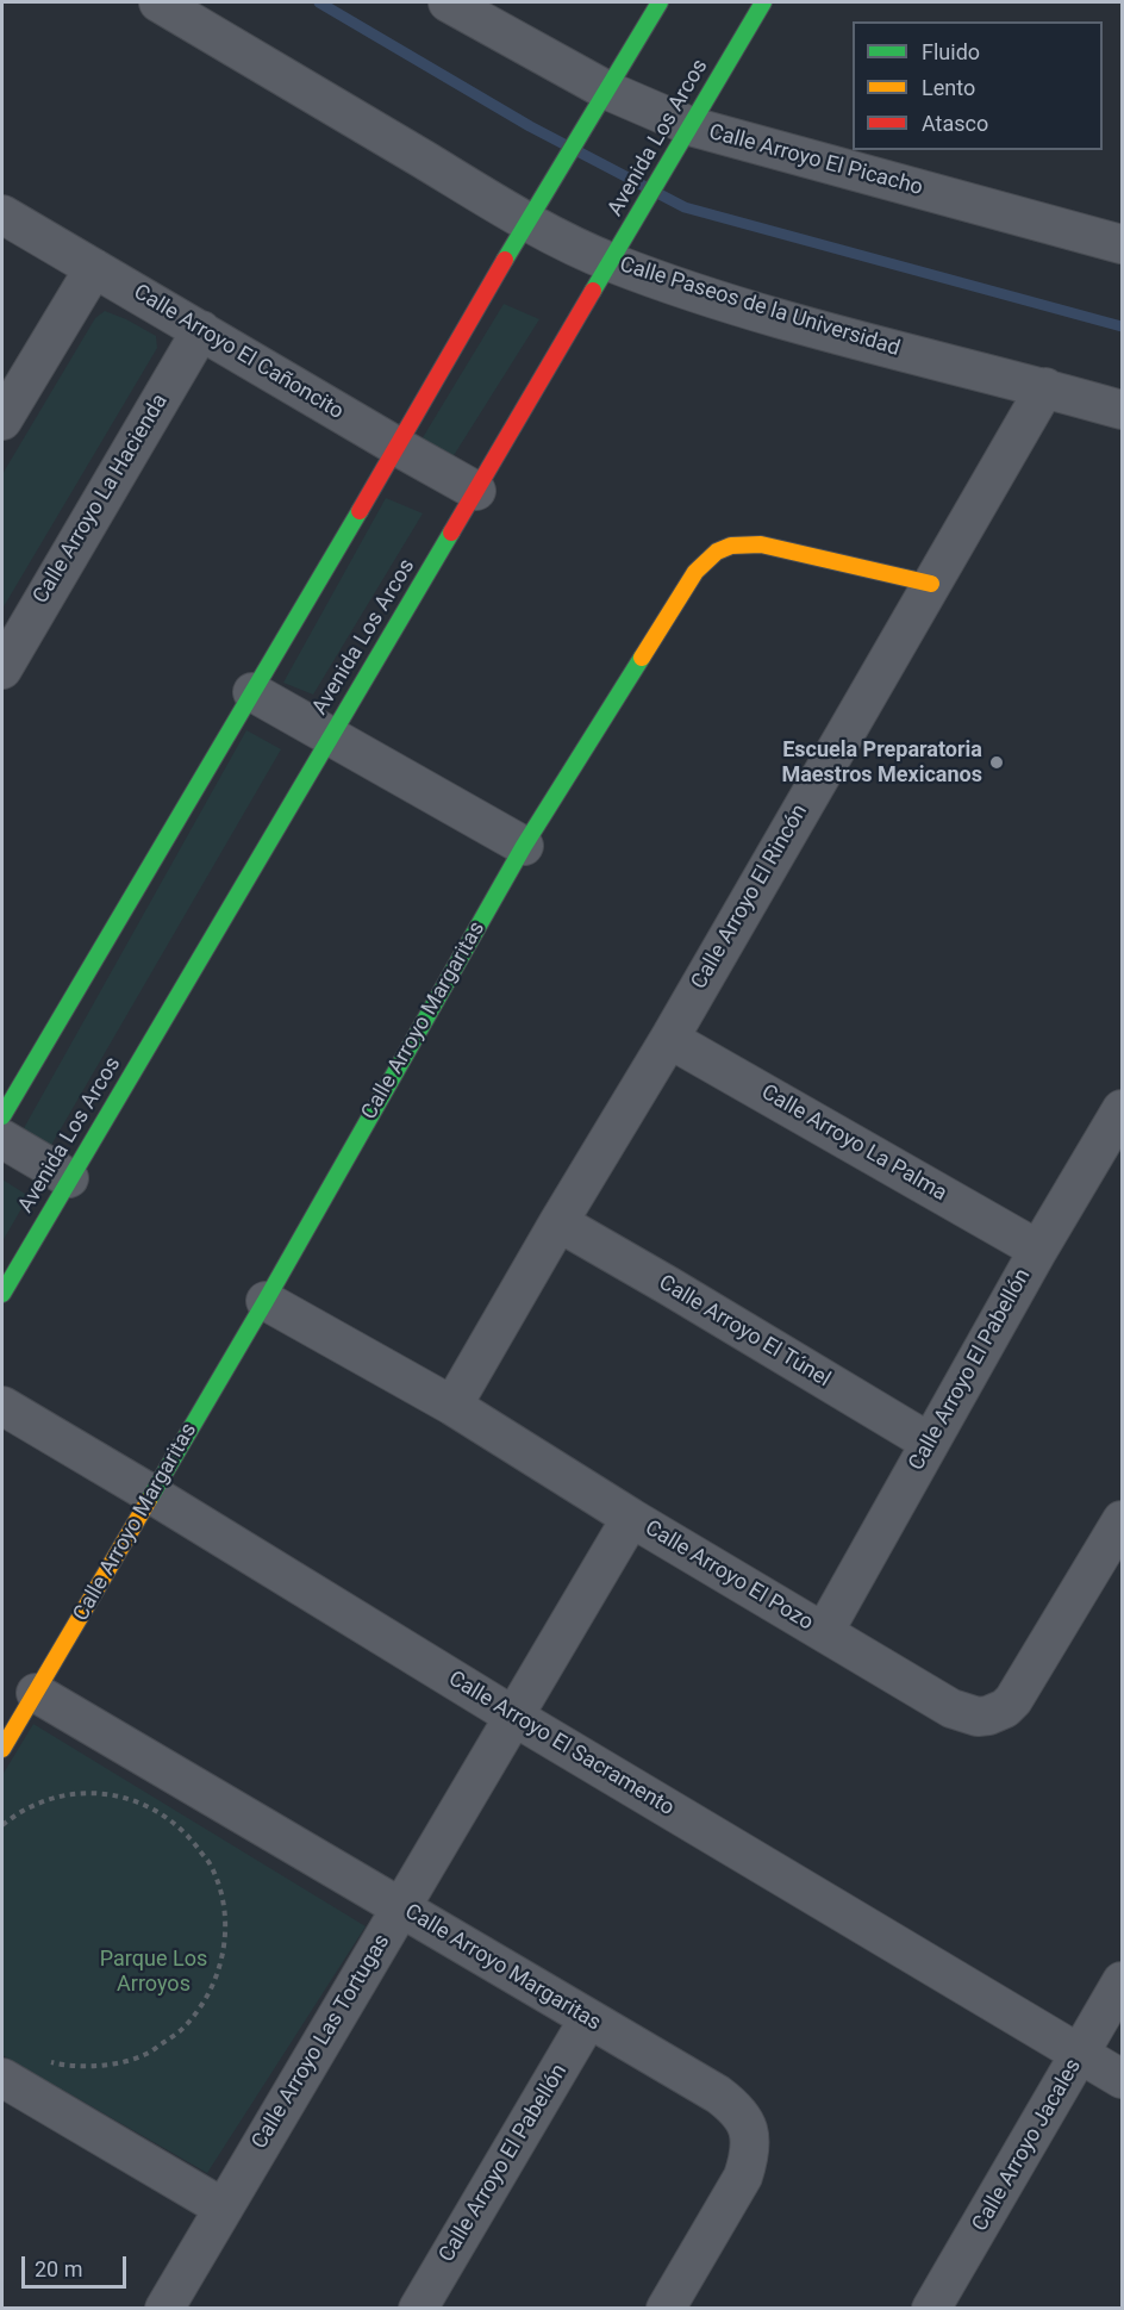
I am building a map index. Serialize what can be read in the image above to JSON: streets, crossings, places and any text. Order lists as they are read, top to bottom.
{
  "streets": {
    "street": [
      "Avenida Los Arcos",
      "Calle Arroyo El Picacho",
      "Calle Paseos de la Universidad",
      "Calle Arroyo El Cañoncito",
      "Calle Arroyo La Hacienda",
      "Calle Arroyo El Rincón",
      "Calle Arroyo Margaritas",
      "Calle Arroyo La Palma",
      "Calle Arroyo El Túnel",
      "Calle Arroyo El Pabellón",
      "Calle Arroyo El Pozo",
      "Calle Arroyo El Sacramento",
      "Calle Arroyo Las Tortugas",
      "Calle Arroyo Jacales"
    ]
  },
  "crossings": [
    ["Avenida Los Arcos", "Calle Arroyo El Picacho"],
    ["Avenida Los Arcos", "Calle Paseos de la Universidad"],
    ["Avenida Los Arcos", "Calle Arroyo El Cañoncito"],
    ["Calle Paseos de la Universidad", "Calle Arroyo El Rincón"],
    ["Calle Arroyo El Cañoncito", "Calle Arroyo La Hacienda"],
    ["Calle Arroyo El Rincón", "Calle Arroyo Margaritas"],
    ["Calle Arroyo El Rincón", "Calle Arroyo La Palma"],
    ["Calle Arroyo El Rincón", "Calle Arroyo El Túnel"],
    ["Calle Arroyo El Rincón", "Calle Arroyo El Pozo"],
    ["Calle Arroyo Margaritas", "Calle Arroyo El Pabellón"],
    ["Calle Arroyo Margaritas", "Calle Arroyo El Pozo"],
    ["Calle Arroyo Margaritas", "Calle Arroyo El Sacramento"],
    ["Calle Arroyo Margaritas", "Calle Arroyo Las Tortugas"],
    ["Calle Arroyo La Palma", "Calle Arroyo El Pabellón"],
    ["Calle Arroyo El Túnel", "Calle Arroyo El Pabellón"],
    ["Calle Arroyo El Pabellón", "Calle Arroyo El Pozo"],
    ["Calle Arroyo El Pozo", "Calle Arroyo Las Tortugas"],
    ["Calle Arroyo El Sacramento", "Calle Arroyo Las Tortugas"],
    ["Calle Arroyo El Sacramento", "Calle Arroyo Jacales"]
  ],
  "parks": ["Parque Los Arroyos"],
  "places": ["Escuela Preparatoria Maestros Mexicanos"],
  "legend": ["Fluido", "Lento", "Atasco"],
  "scale_bar": "20 m"
}
